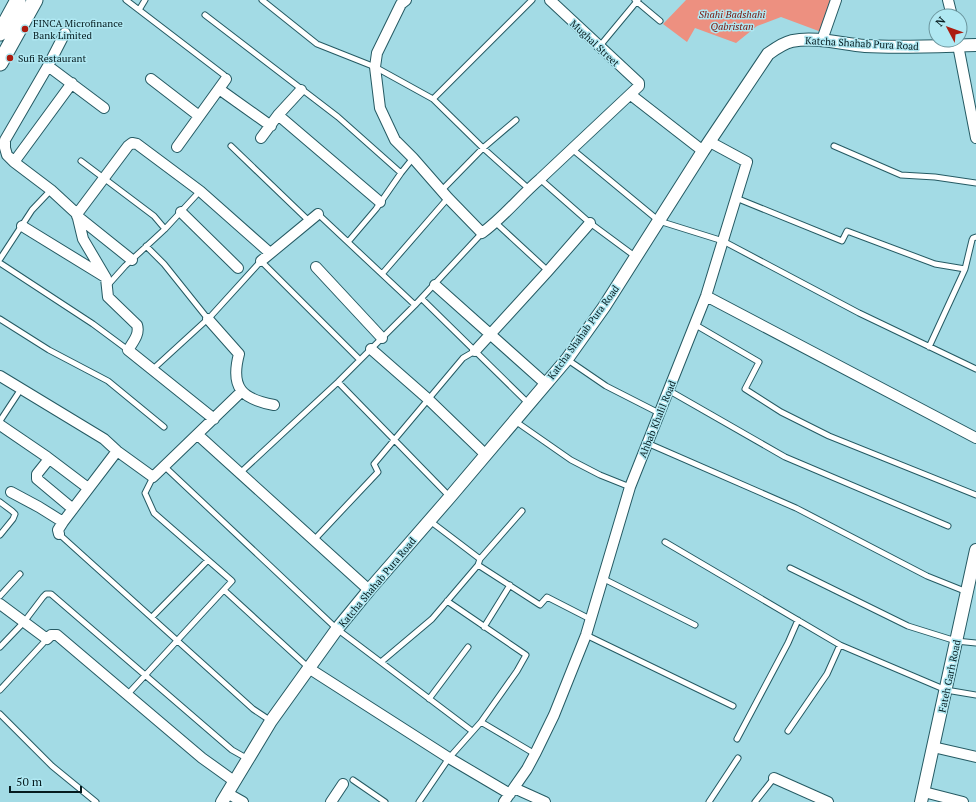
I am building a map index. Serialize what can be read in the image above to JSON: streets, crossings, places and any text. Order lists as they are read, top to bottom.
{
  "streets": {
    "street": [
      "Mughal Street",
      "Katcha Shahab Pura Road",
      "Ahbab Khalil Road",
      "Fateh Garh Road"
    ]
  },
  "crossings": [
    ["Katcha Shahab Pura Road", "Ahbab Khalil Road"]
  ],
  "parks": ["Shahi Badshahi Qabristan"],
  "places": ["FINCA Microfinance Bank Limited", "Sufi Restaurant"],
  "scale_bar": "50 m",
  "north": "top left"
}
